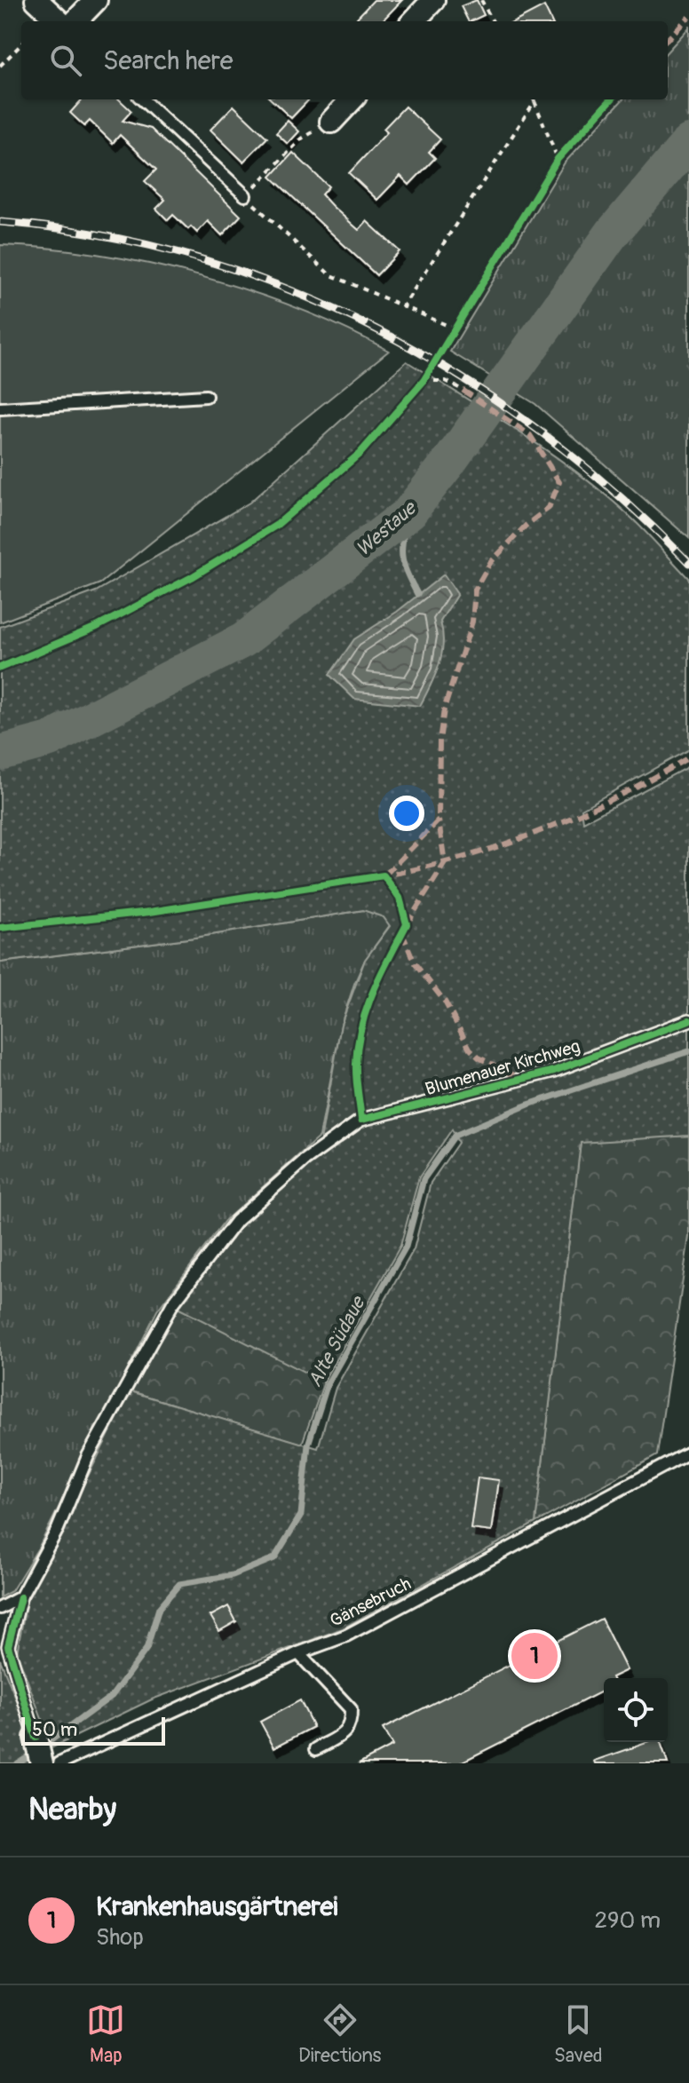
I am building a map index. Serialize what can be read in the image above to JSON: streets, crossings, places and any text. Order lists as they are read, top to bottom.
{
  "streets": {
    "lane": ["Blumenauer Kirchweg", "Gänsebruch"]
  },
  "water": ["Westaue", "Alte Südaue"],
  "scale_bar": "50 m",
  "page": {
    "search": "Search here",
    "pins": "1",
    "scale": "50 m",
    "heading": "Nearby",
    "list": [
      {
        "mark": "1",
        "name": "Krankenhausgärtnerei",
        "note": "Shop",
        "value": "290 m"
      }
    ],
    "nav": ["Map", "Directions", "Saved"]
  }
}
